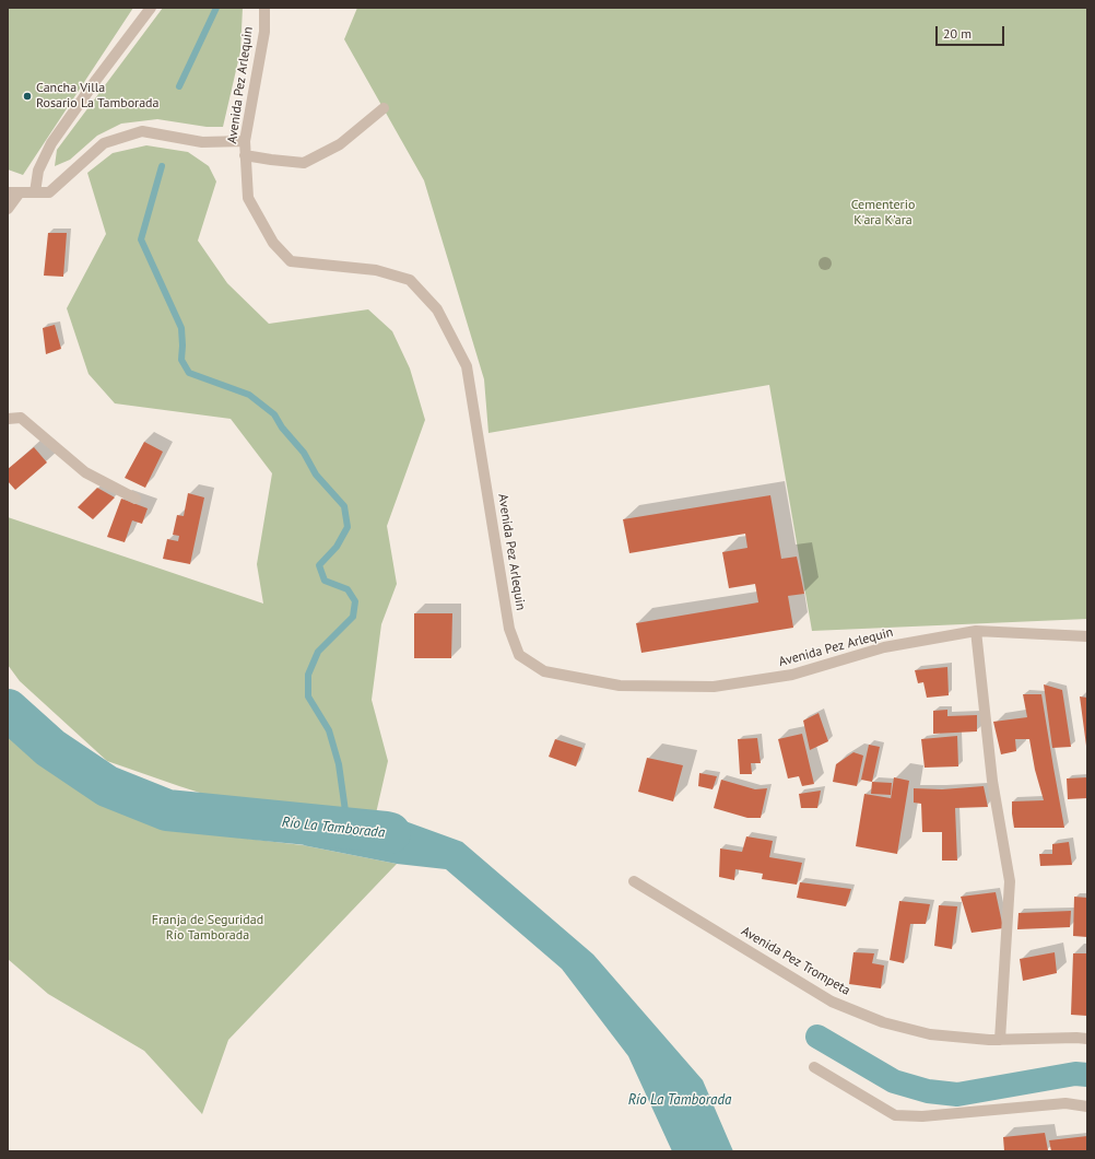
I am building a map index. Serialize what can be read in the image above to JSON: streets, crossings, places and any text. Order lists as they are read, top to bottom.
{
  "streets": {
    "street": ["Avenida Pez Arlequin", "Avenida Pez Trompeta"]
  },
  "water": ["Río La Tamborada"],
  "parks": ["Cementerio K'ara K'ara", "Franja de Seguridad Río Tamborada"],
  "places": ["Cancha Villa Rosario La Tamborada"],
  "scale_bar": "20 m"
}
